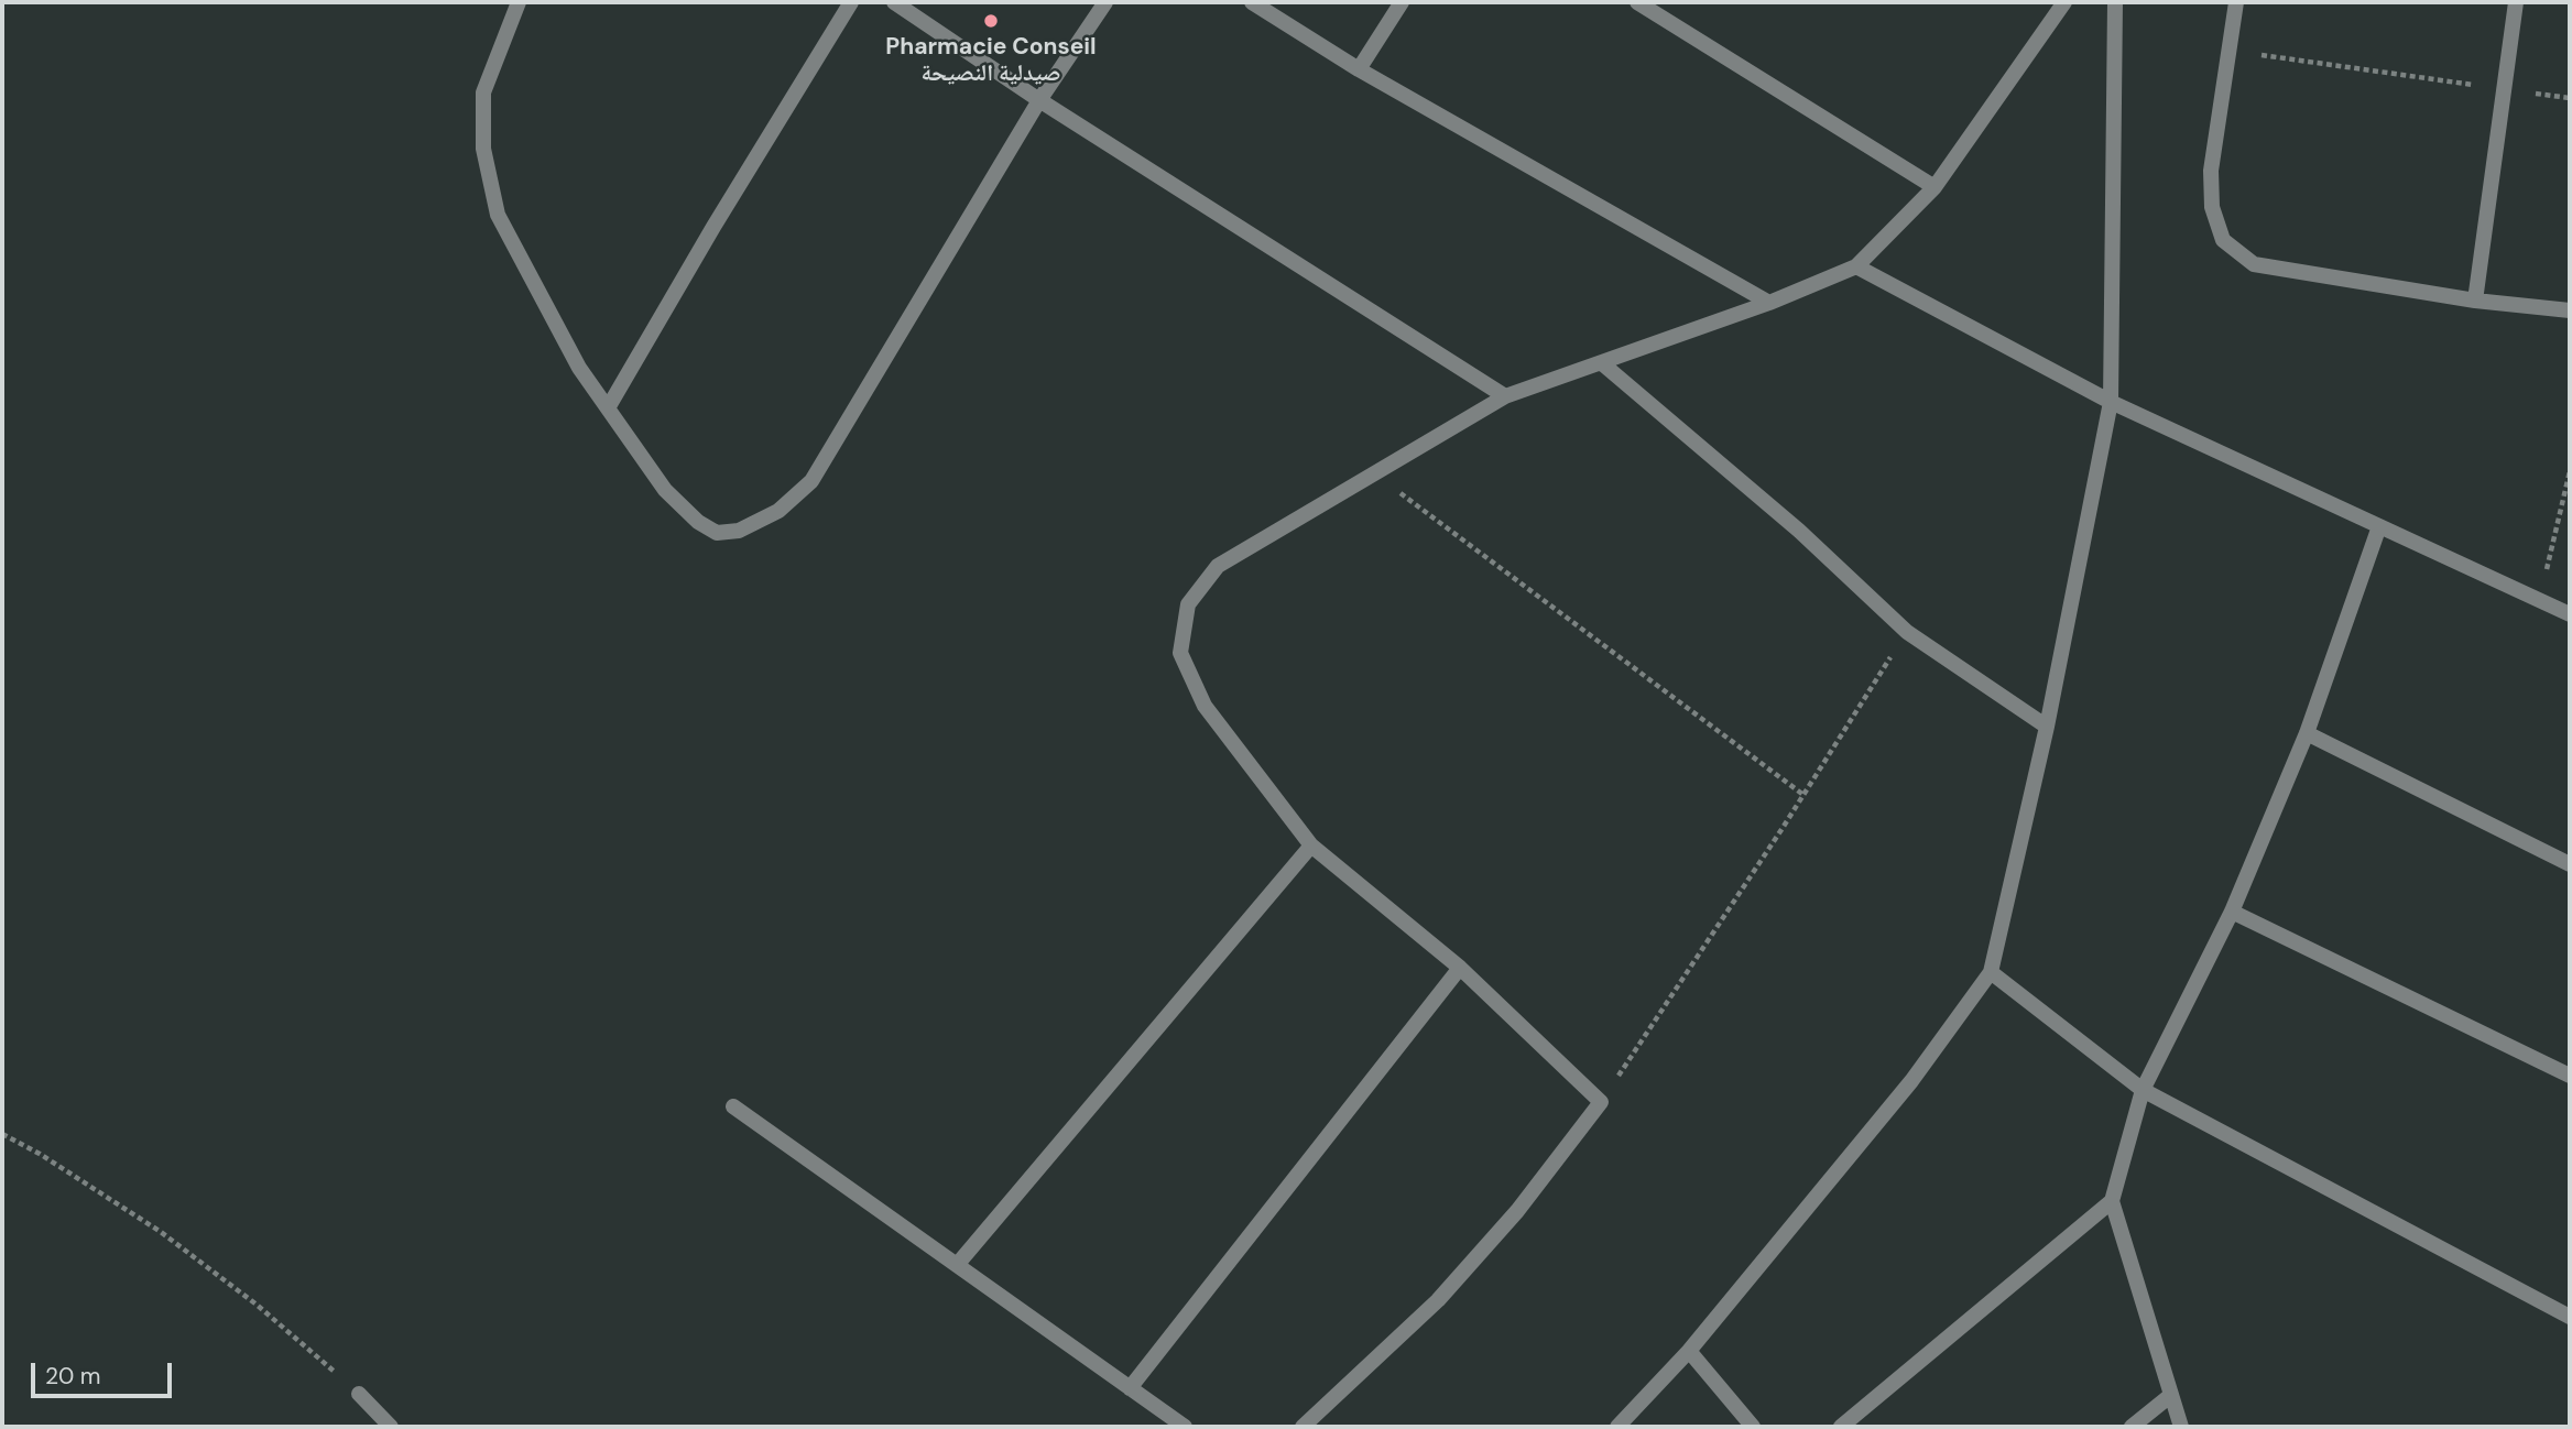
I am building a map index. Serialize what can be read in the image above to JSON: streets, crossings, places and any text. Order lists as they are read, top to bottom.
{
  "places": ["Pharmacie Conseil صيدلية النصيحة"],
  "scale_bar": "20 m"
}
